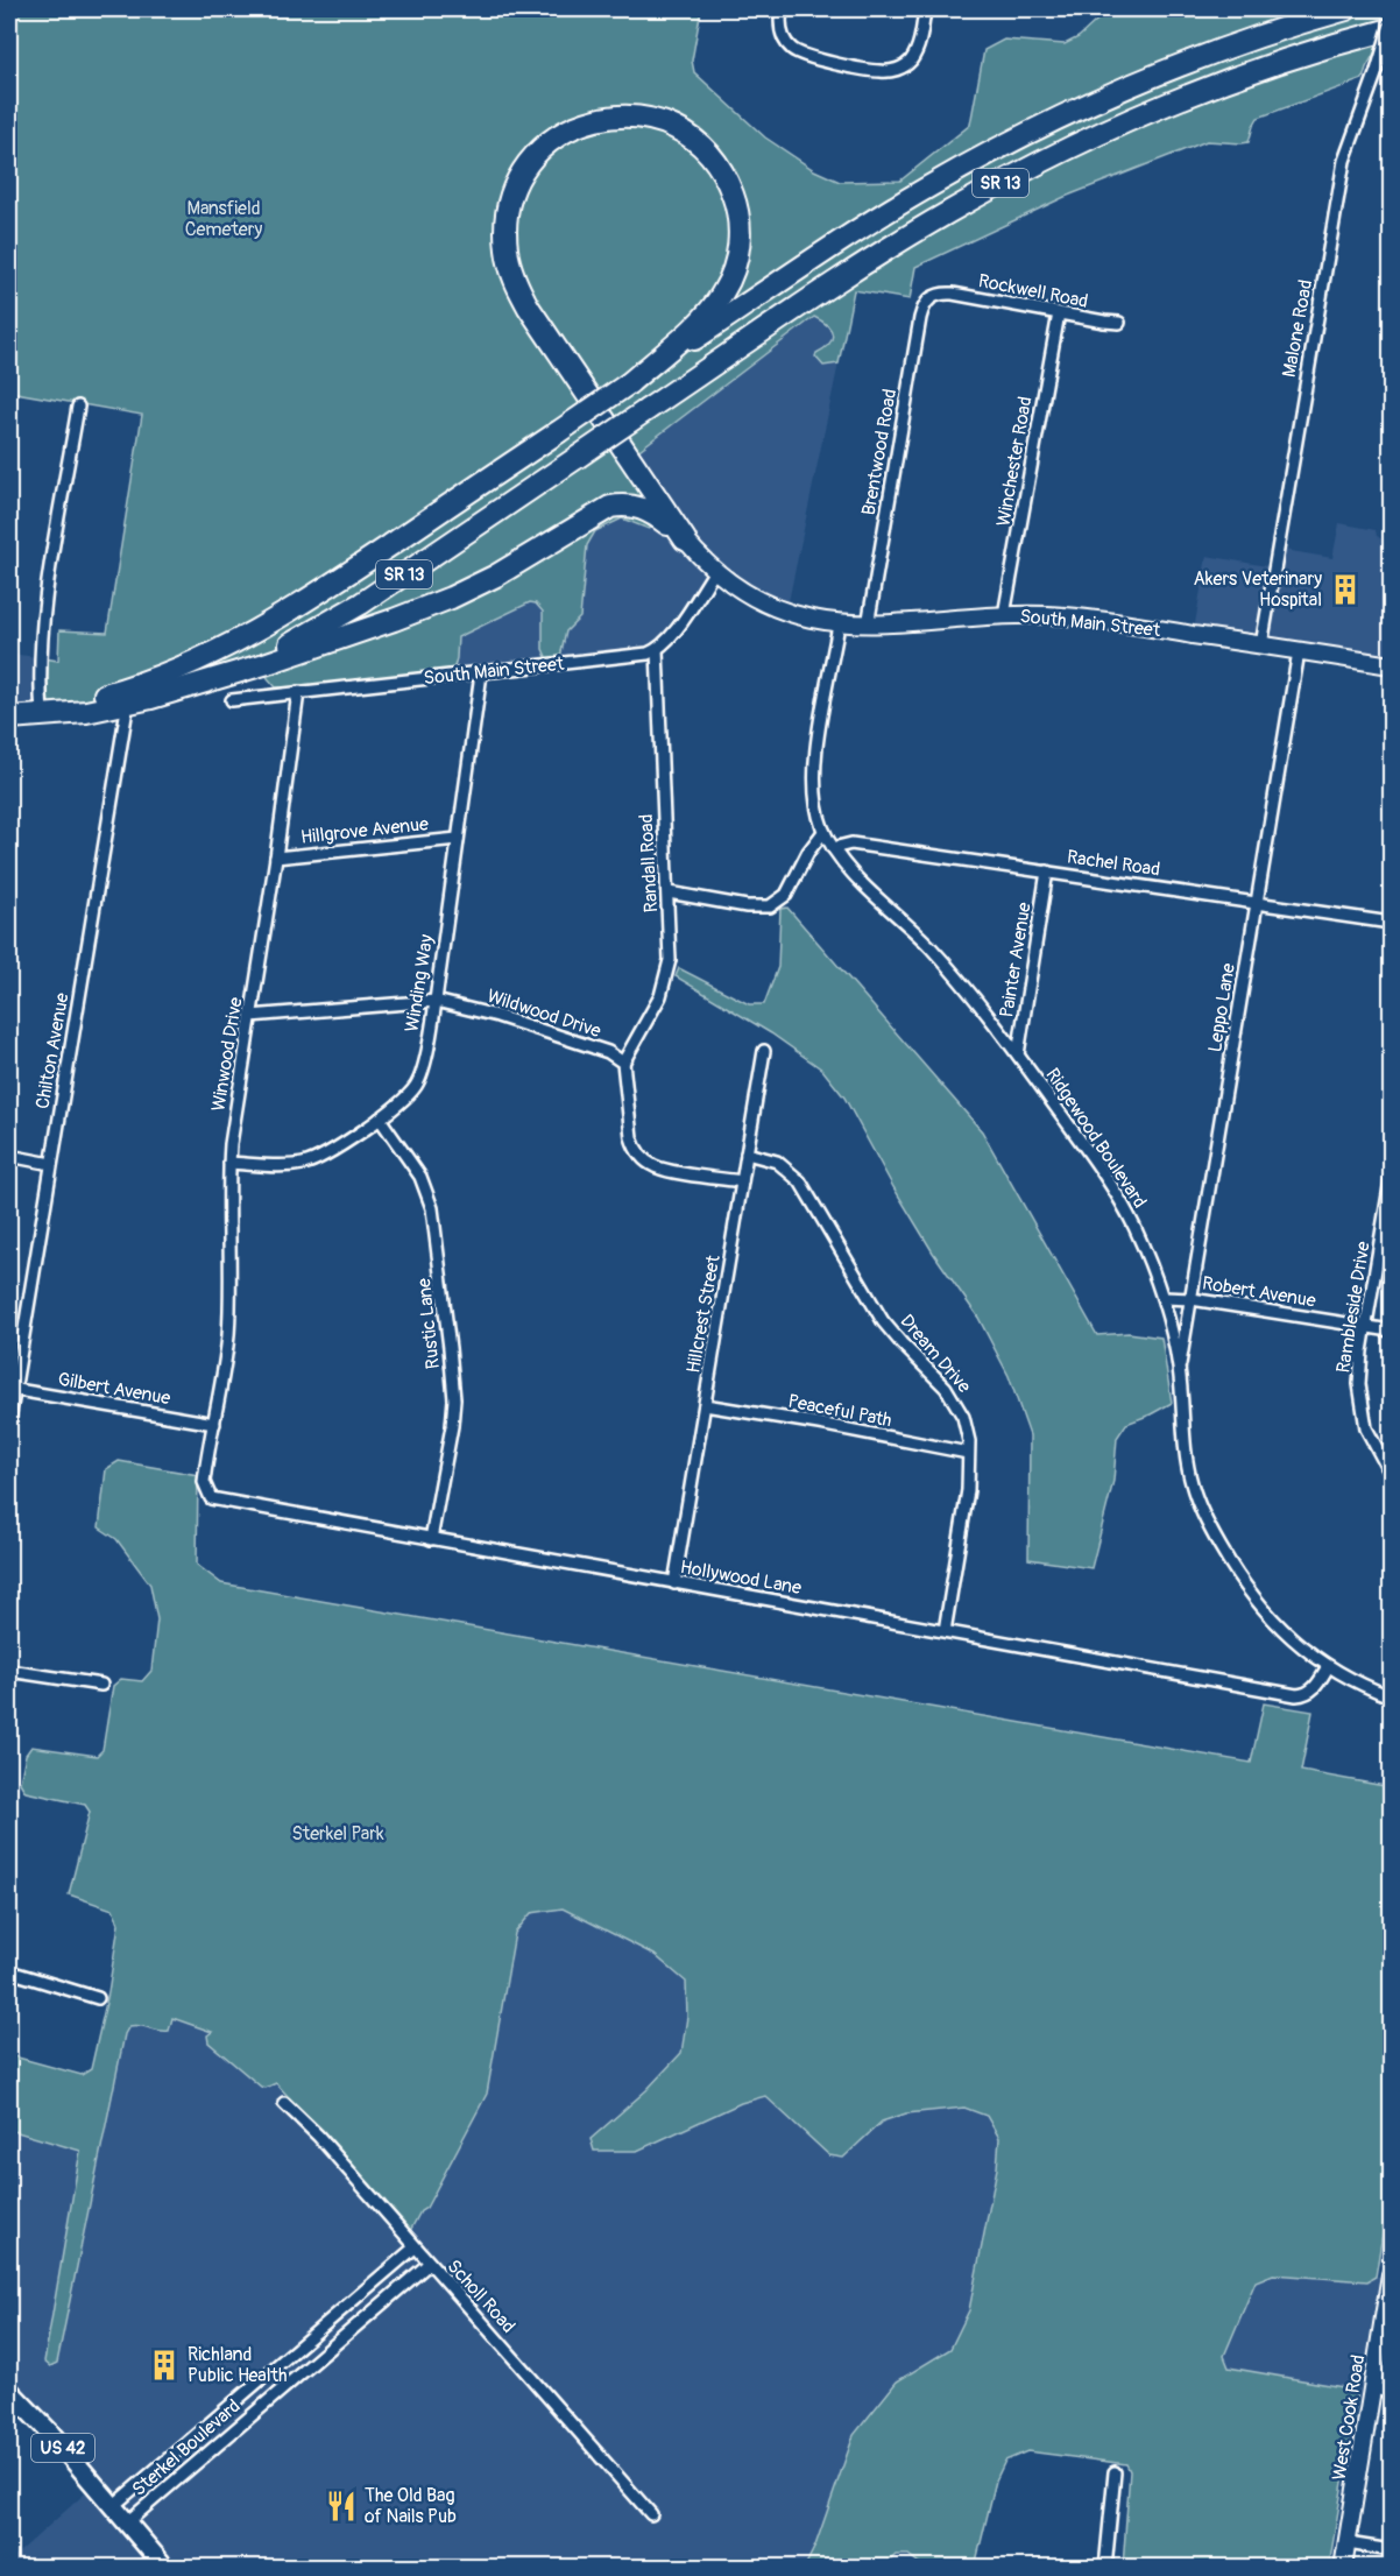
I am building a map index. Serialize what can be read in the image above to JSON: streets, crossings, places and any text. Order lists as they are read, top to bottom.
{
  "streets": {
    "highway": ["SR 13"],
    "main road": ["US 42"],
    "street": [
      "Rockwell Road",
      "Malone Road",
      "Brentwood Road",
      "Winchester Road",
      "South Main Street",
      "Hillgrove Avenue",
      "Randall Road",
      "Rachel Road",
      "Painter Avenue",
      "Winding Way",
      "Leppo Lane",
      "Wildwood Drive",
      "Chilton Avenue",
      "Winwood Drive",
      "Ridgewood Boulevard",
      "Robert Avenue",
      "Rambleside Drive",
      "Hillcrest Street",
      "Rustic Lane",
      "Dream Drive",
      "Gilbert Avenue",
      "Peaceful Path",
      "Hollywood Lane",
      "Scholl Road",
      "West Cook Road",
      "Sterkel Boulevard"
    ]
  },
  "crossings": [
    ["SR 13", "Malone Road"],
    ["SR 13", "Chilton Avenue"],
    ["Rockwell Road", "Brentwood Road"],
    ["Rockwell Road", "Winchester Road"],
    ["Malone Road", "South Main Street"],
    ["Brentwood Road", "South Main Street"],
    ["Winchester Road", "South Main Street"],
    ["South Main Street", "Randall Road"],
    ["South Main Street", "Winding Way"],
    ["South Main Street", "Leppo Lane"],
    ["South Main Street", "Winwood Drive"],
    ["South Main Street", "Ridgewood Boulevard"],
    ["Hillgrove Avenue", "Winding Way"],
    ["Hillgrove Avenue", "Winwood Drive"],
    ["Randall Road", "Wildwood Drive"],
    ["Rachel Road", "Painter Avenue"],
    ["Rachel Road", "Leppo Lane"],
    ["Rachel Road", "Ridgewood Boulevard"],
    ["Painter Avenue", "Ridgewood Boulevard"],
    ["Winding Way", "Wildwood Drive"],
    ["Winding Way", "Winwood Drive"],
    ["Winding Way", "Rustic Lane"],
    ["Leppo Lane", "Ridgewood Boulevard"],
    ["Leppo Lane", "Robert Avenue"],
    ["Wildwood Drive", "Winwood Drive"],
    ["Chilton Avenue", "Gilbert Avenue"],
    ["Winwood Drive", "Gilbert Avenue"],
    ["Winwood Drive", "Hollywood Lane"],
    ["Ridgewood Boulevard", "Robert Avenue"],
    ["Ridgewood Boulevard", "Hollywood Lane"],
    ["Robert Avenue", "Rambleside Drive"],
    ["Hillcrest Street", "Dream Drive"],
    ["Hillcrest Street", "Peaceful Path"],
    ["Hillcrest Street", "Hollywood Lane"],
    ["Rustic Lane", "Hollywood Lane"],
    ["Dream Drive", "Peaceful Path"],
    ["Dream Drive", "Hollywood Lane"],
    ["Gilbert Avenue", "Hollywood Lane"],
    ["Scholl Road", "Sterkel Boulevard"],
    ["US 42", "Sterkel Boulevard"]
  ],
  "parks": ["Mansfield Cemetery", "Sterkel Park"],
  "places": {
    "building": ["Akers Veterinary Hospital", "Richland Public Health"],
    "restaurant": ["The Old Bag of Nails Pub"]
  }
}
